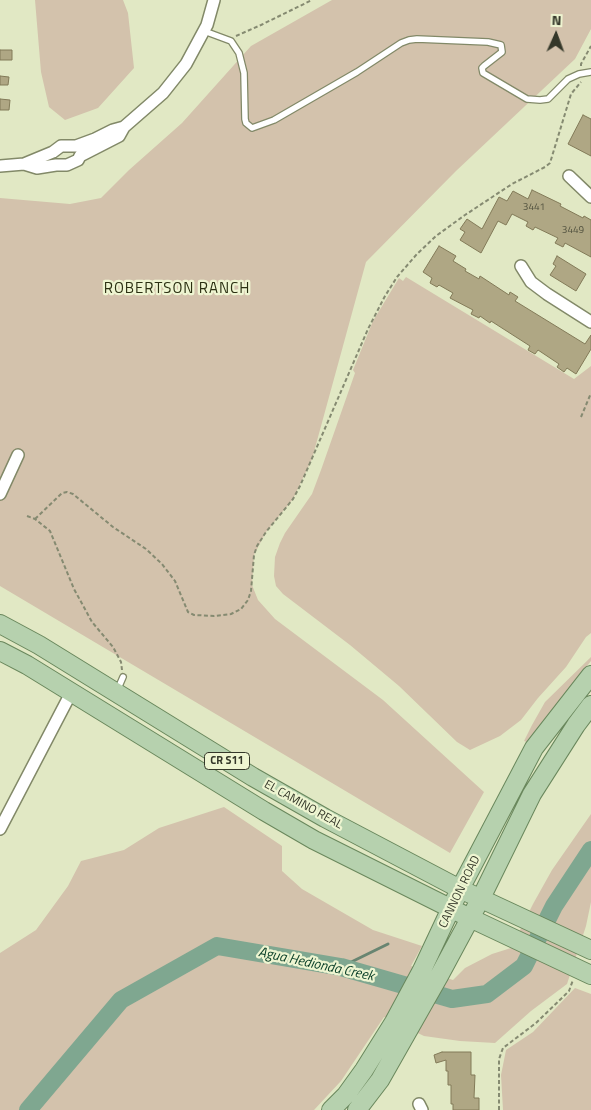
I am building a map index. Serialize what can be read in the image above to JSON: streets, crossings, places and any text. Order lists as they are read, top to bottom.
{
  "streets": {
    "main road": ["CR S11", "EL CAMINO REAL", "CANNON ROAD"]
  },
  "crossings": [
    ["EL CAMINO REAL", "CANNON ROAD"]
  ],
  "districts": ["ROBERTSON RANCH"],
  "water": ["Agua Hedionda Creek"],
  "house_numbers": ["3441", "3449"],
  "north": "top"
}
